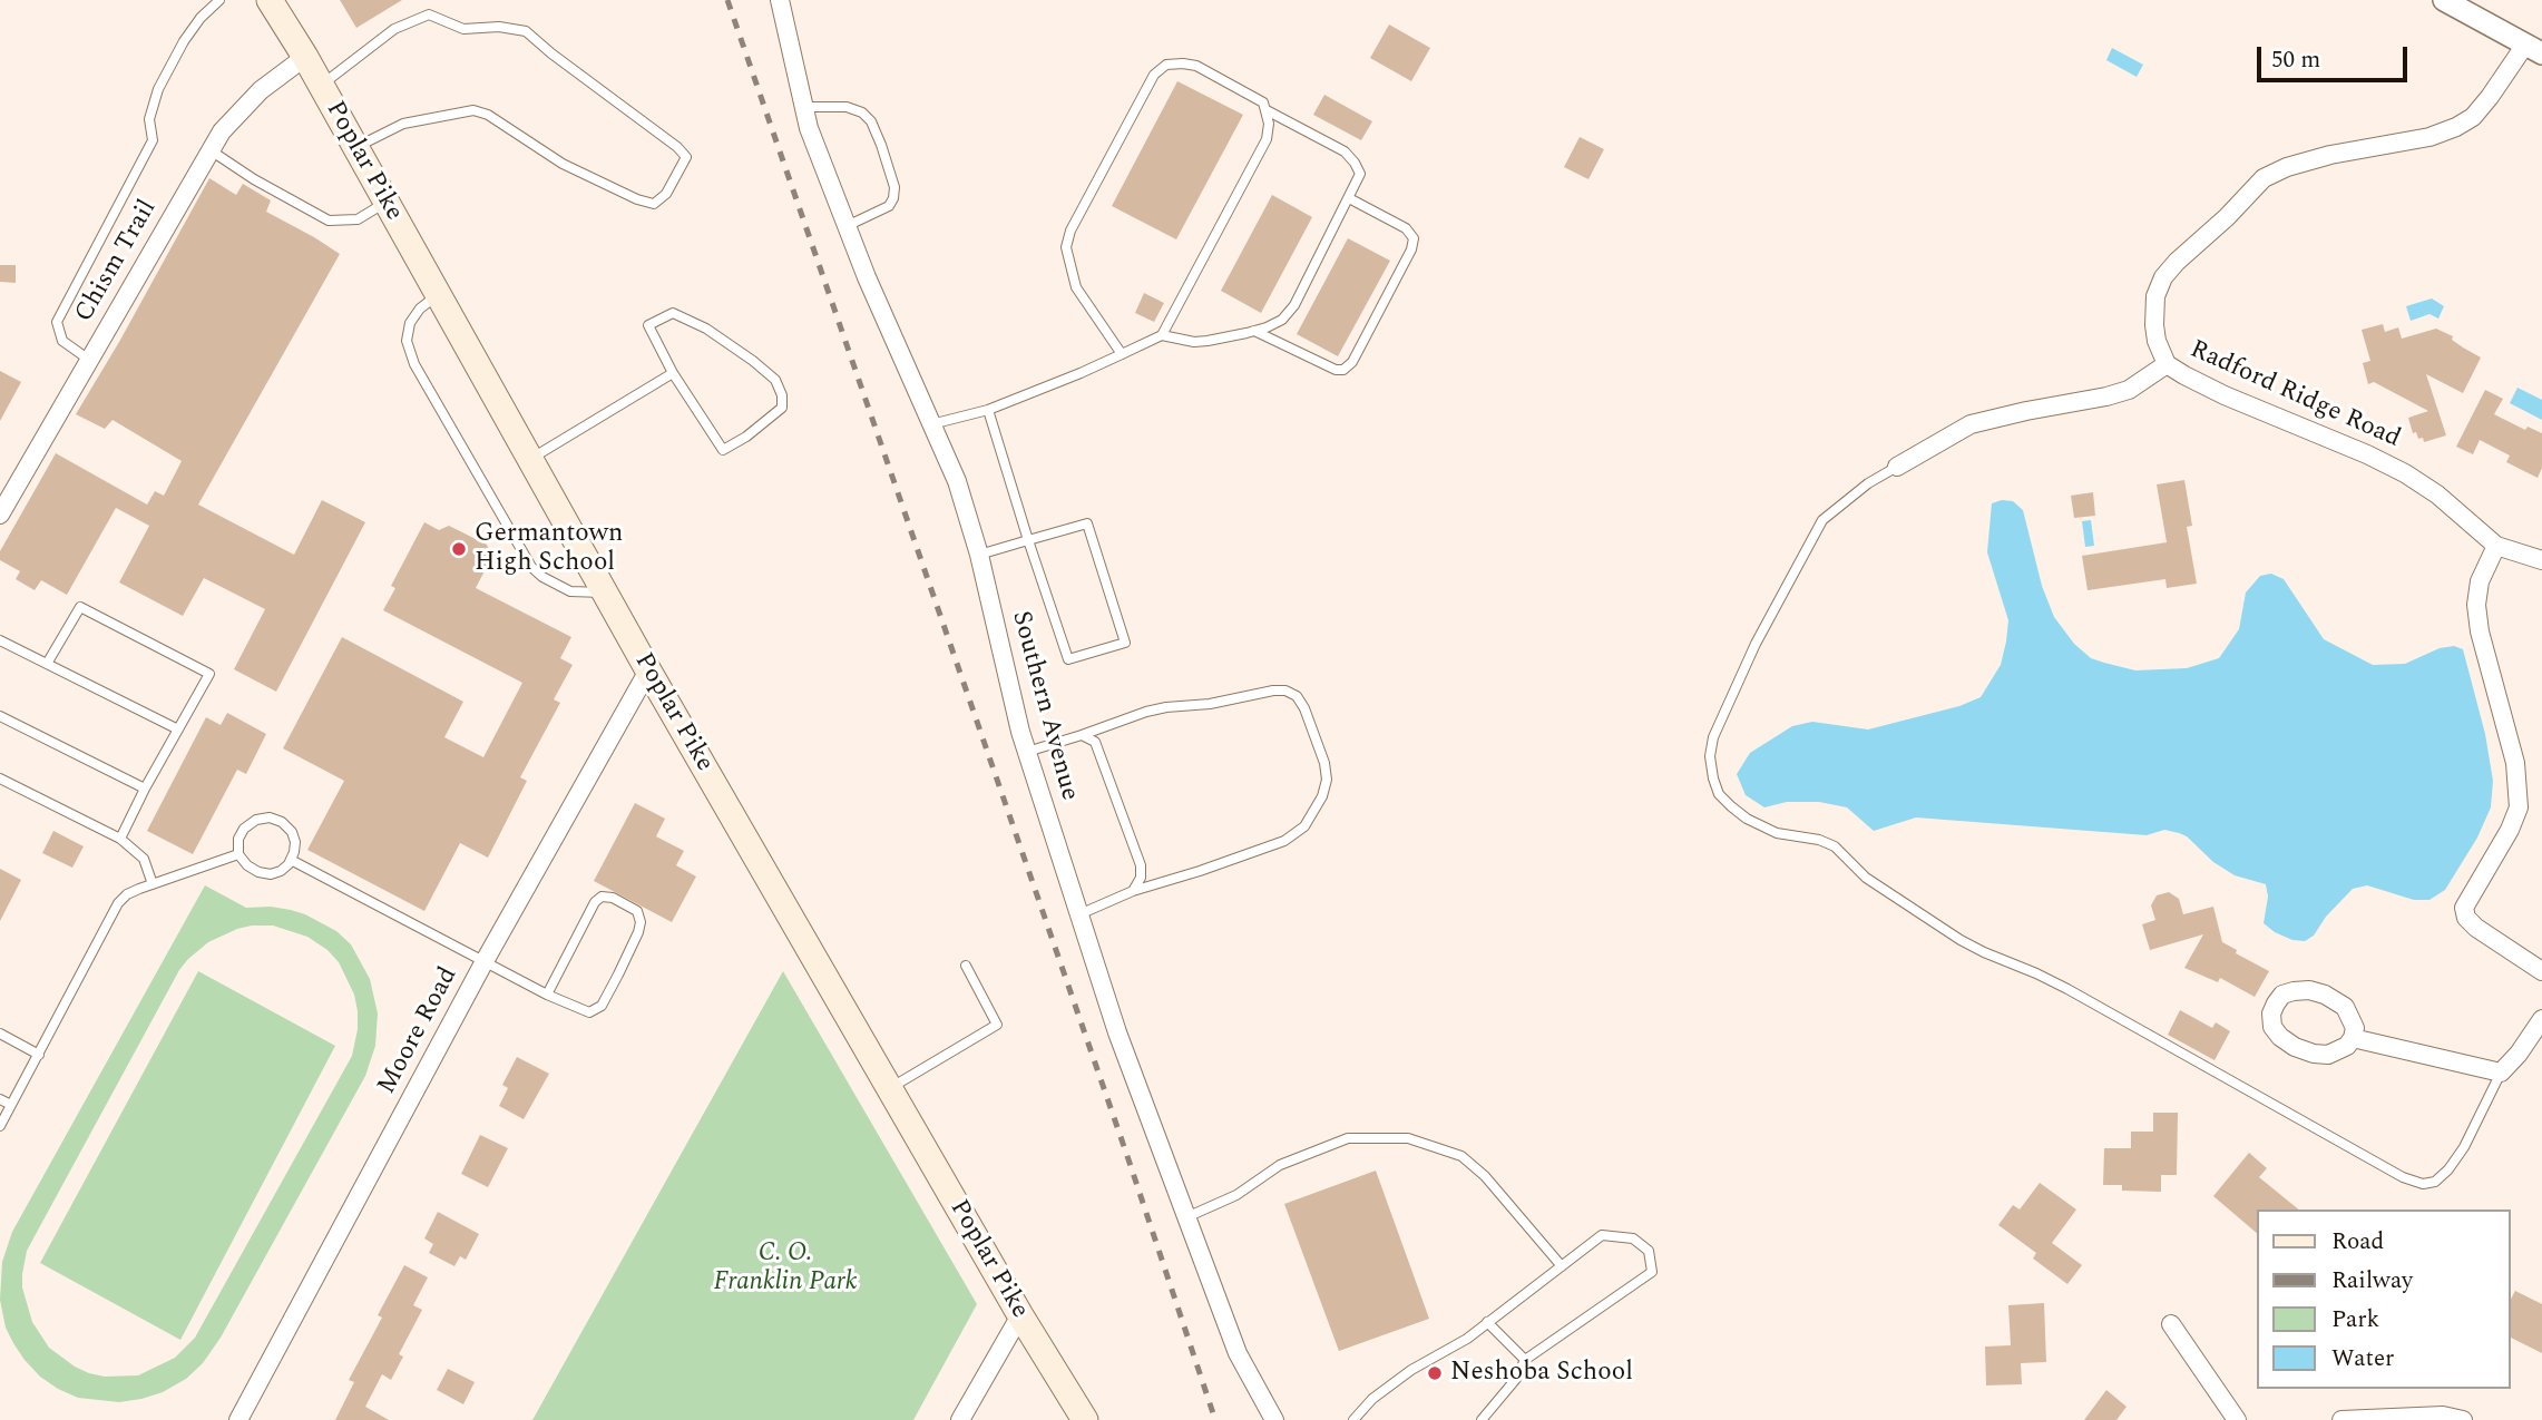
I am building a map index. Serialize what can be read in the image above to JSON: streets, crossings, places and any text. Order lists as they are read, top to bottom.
{
  "streets": {
    "main road": ["Poplar Pike"],
    "street": [
      "Chism Trail",
      "Radford Ridge Road",
      "Southern Avenue",
      "Moore Road"
    ]
  },
  "crossings": [
    ["Poplar Pike", "Chism Trail"],
    ["Poplar Pike", "Moore Road"]
  ],
  "parks": ["C. O. Franklin Park"],
  "places": ["Germantown High School", "Neshoba School"],
  "legend": [
    "Road",
    "Railway",
    "Park",
    "Water"
  ],
  "scale_bar": "50 m"
}
